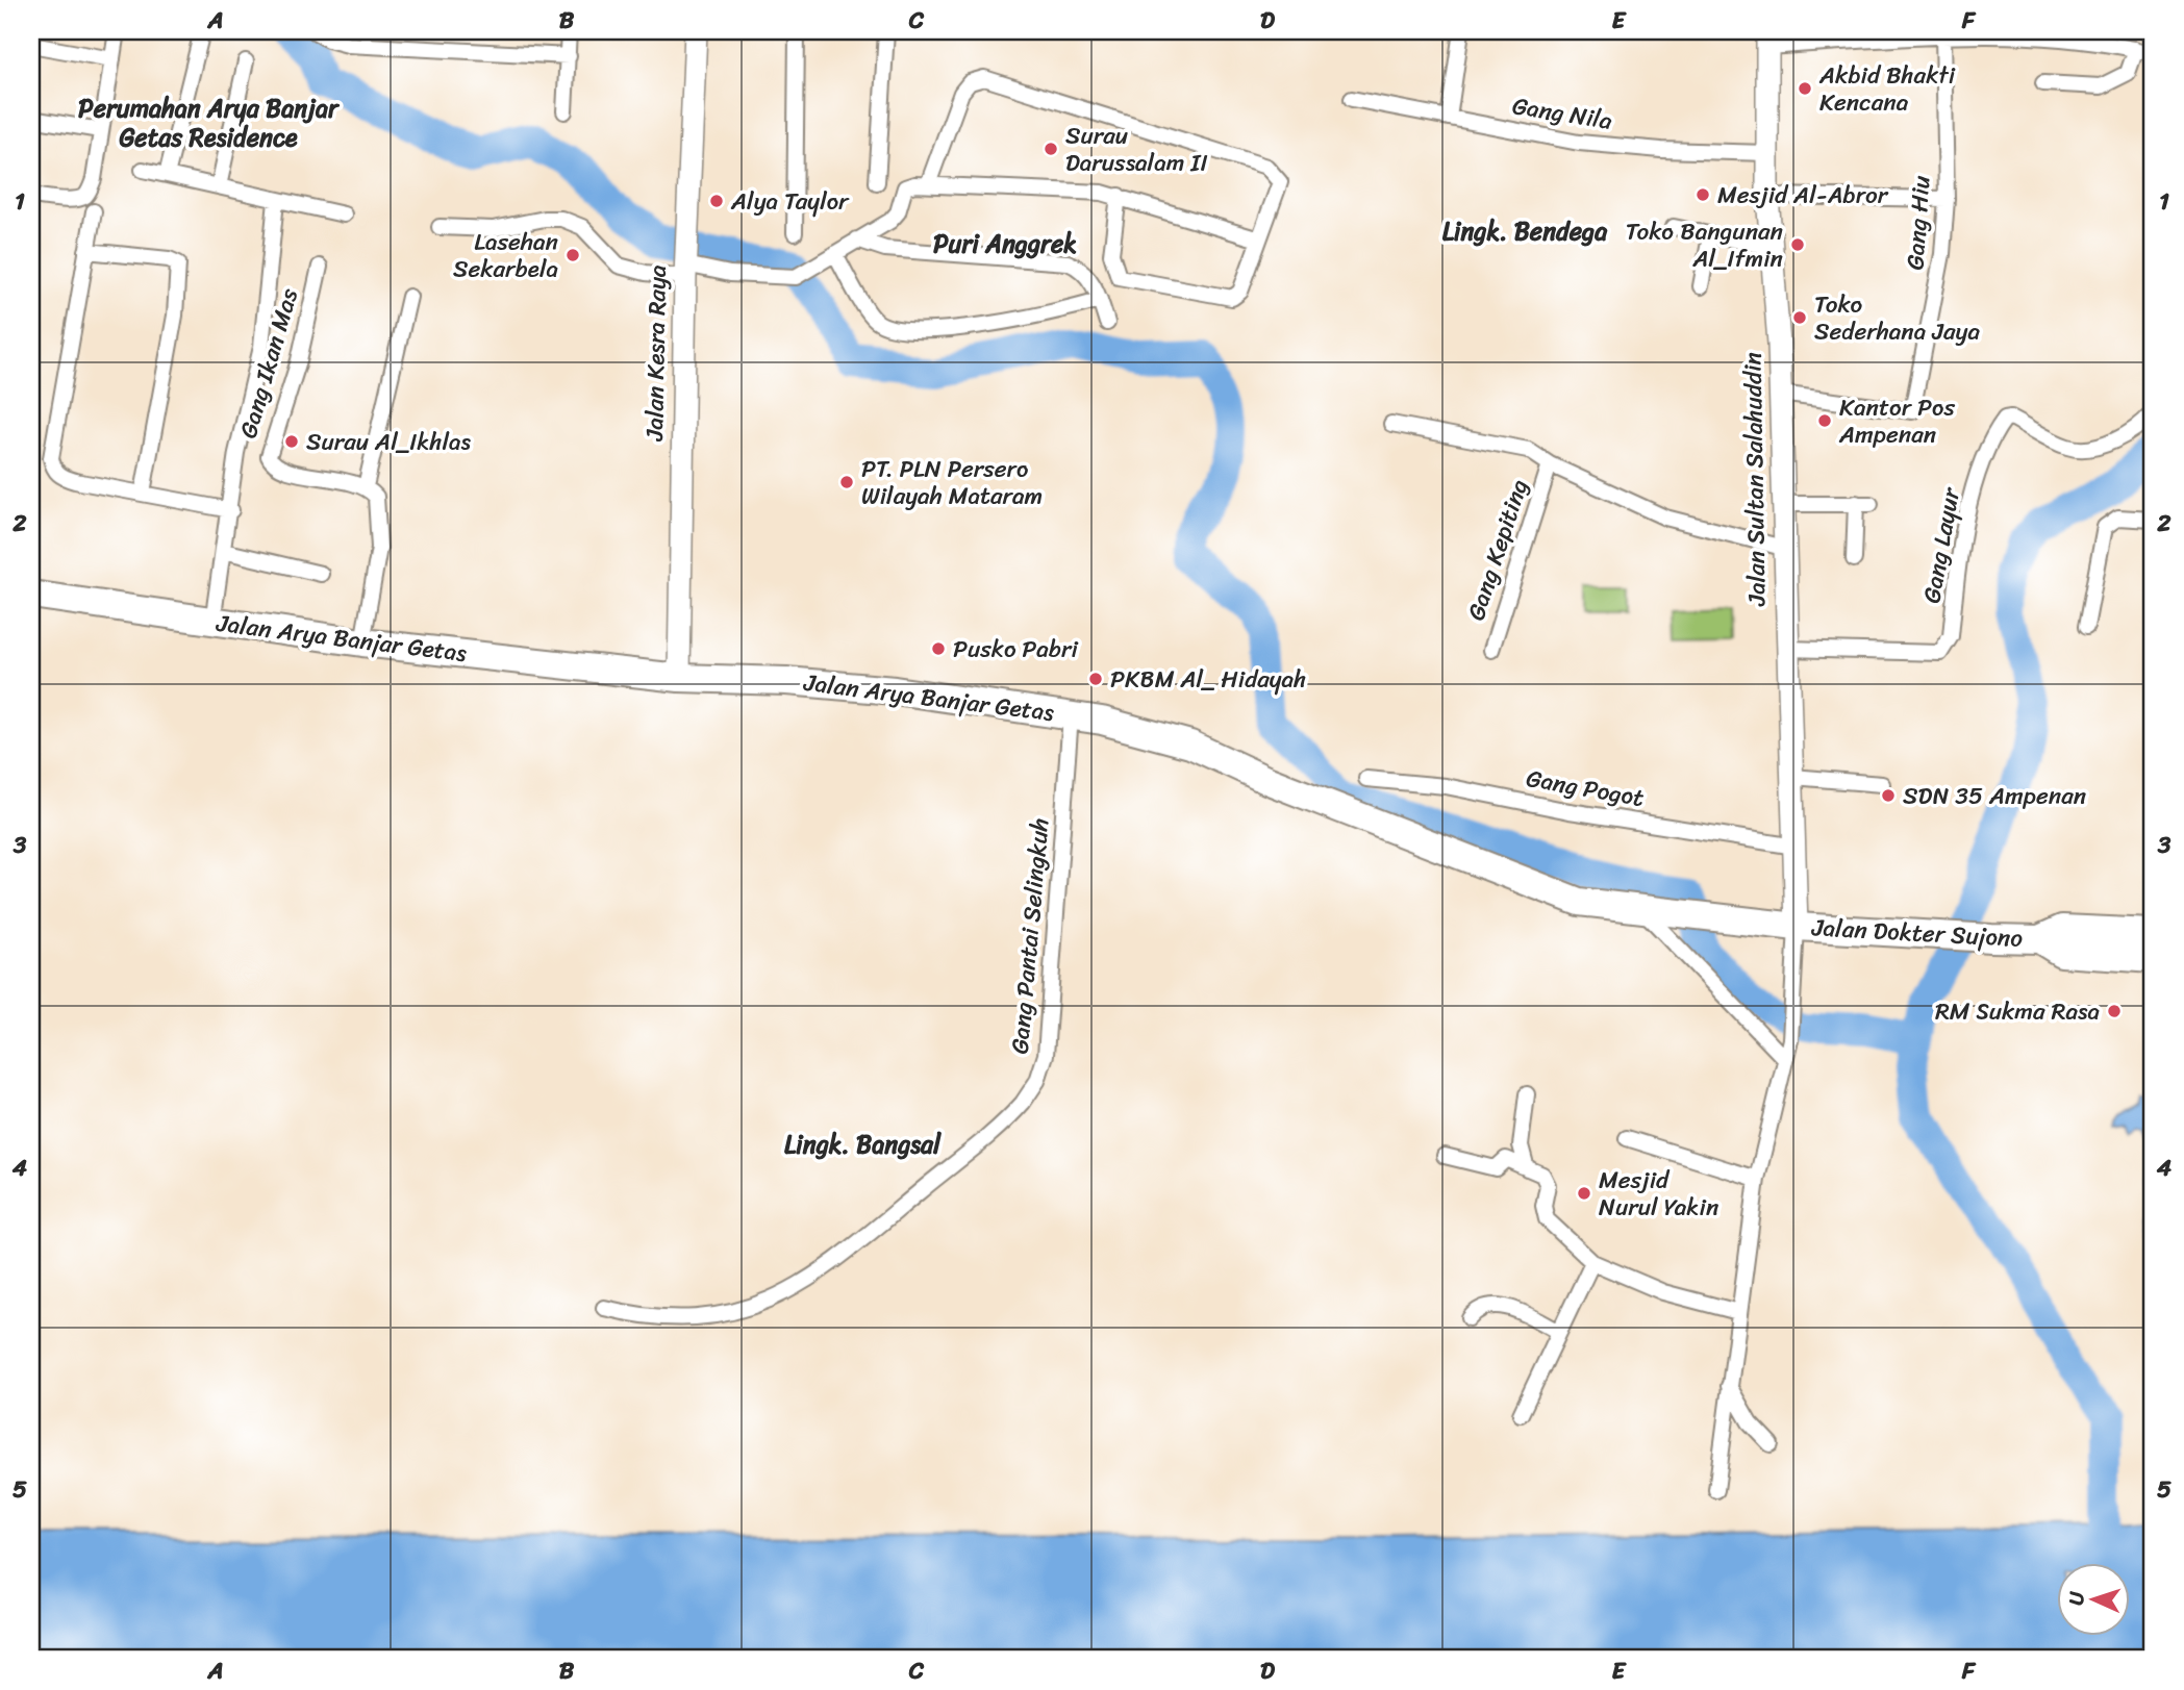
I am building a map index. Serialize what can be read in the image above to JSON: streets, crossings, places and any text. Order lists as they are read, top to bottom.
{
  "streets": {
    "highway": ["Jalan Arya Banjar Getas", "Jalan Dokter Sujono"],
    "main road": ["Jalan Kesra Raya", "Jalan Sultan Salahuddin"],
    "street": [
      "Gang Nila",
      "Gang Hiu",
      "Gang Ikan Mas",
      "Gang Layur",
      "Gang Kepiting",
      "Gang Pogot",
      "Gang Pantai Selingkuh"
    ]
  },
  "crossings": [
    ["Gang Nila", "Jalan Sultan Salahuddin"],
    ["Gang Hiu", "Jalan Sultan Salahuddin"],
    ["Jalan Kesra Raya", "Jalan Arya Banjar Getas"],
    ["Jalan Sultan Salahuddin", "Gang Layur"],
    ["Jalan Sultan Salahuddin", "Gang Kepiting"],
    ["Jalan Sultan Salahuddin", "Jalan Arya Banjar Getas"],
    ["Jalan Sultan Salahuddin", "Gang Pogot"],
    ["Jalan Sultan Salahuddin", "Jalan Dokter Sujono"],
    ["Jalan Arya Banjar Getas", "Jalan Dokter Sujono"],
    ["Jalan Arya Banjar Getas", "Gang Pantai Selingkuh"]
  ],
  "districts": [
    "Perumahan Arya Banjar Getas Residence",
    "Lingk. Bendega",
    "Puri Anggrek",
    "Lingk. Bangsal"
  ],
  "places": [
    "Akbid Bhakti Kencana",
    "Surau Darussalam II",
    "Mesjid Al-Abror",
    "Alya Taylor",
    "Toko Bangunan Al_Ifmin",
    "Lasehan Sekarbela",
    "Toko Sederhana Jaya",
    "Kantor Pos Ampenan",
    "Surau Al_Ikhlas",
    "PT. PLN Persero Wilayah Mataram",
    "Pusko Pabri",
    "PKBM Al_ Hidayah",
    "SDN 35 Ampenan",
    "RM Sukma Rasa",
    "Mesjid Nurul Yakin"
  ],
  "north": "left",
  "grid": {
    "columns": [
      "A",
      "B",
      "C",
      "D",
      "E",
      "F"
    ],
    "rows": [
      "1",
      "2",
      "3",
      "4",
      "5"
    ]
  }
}
